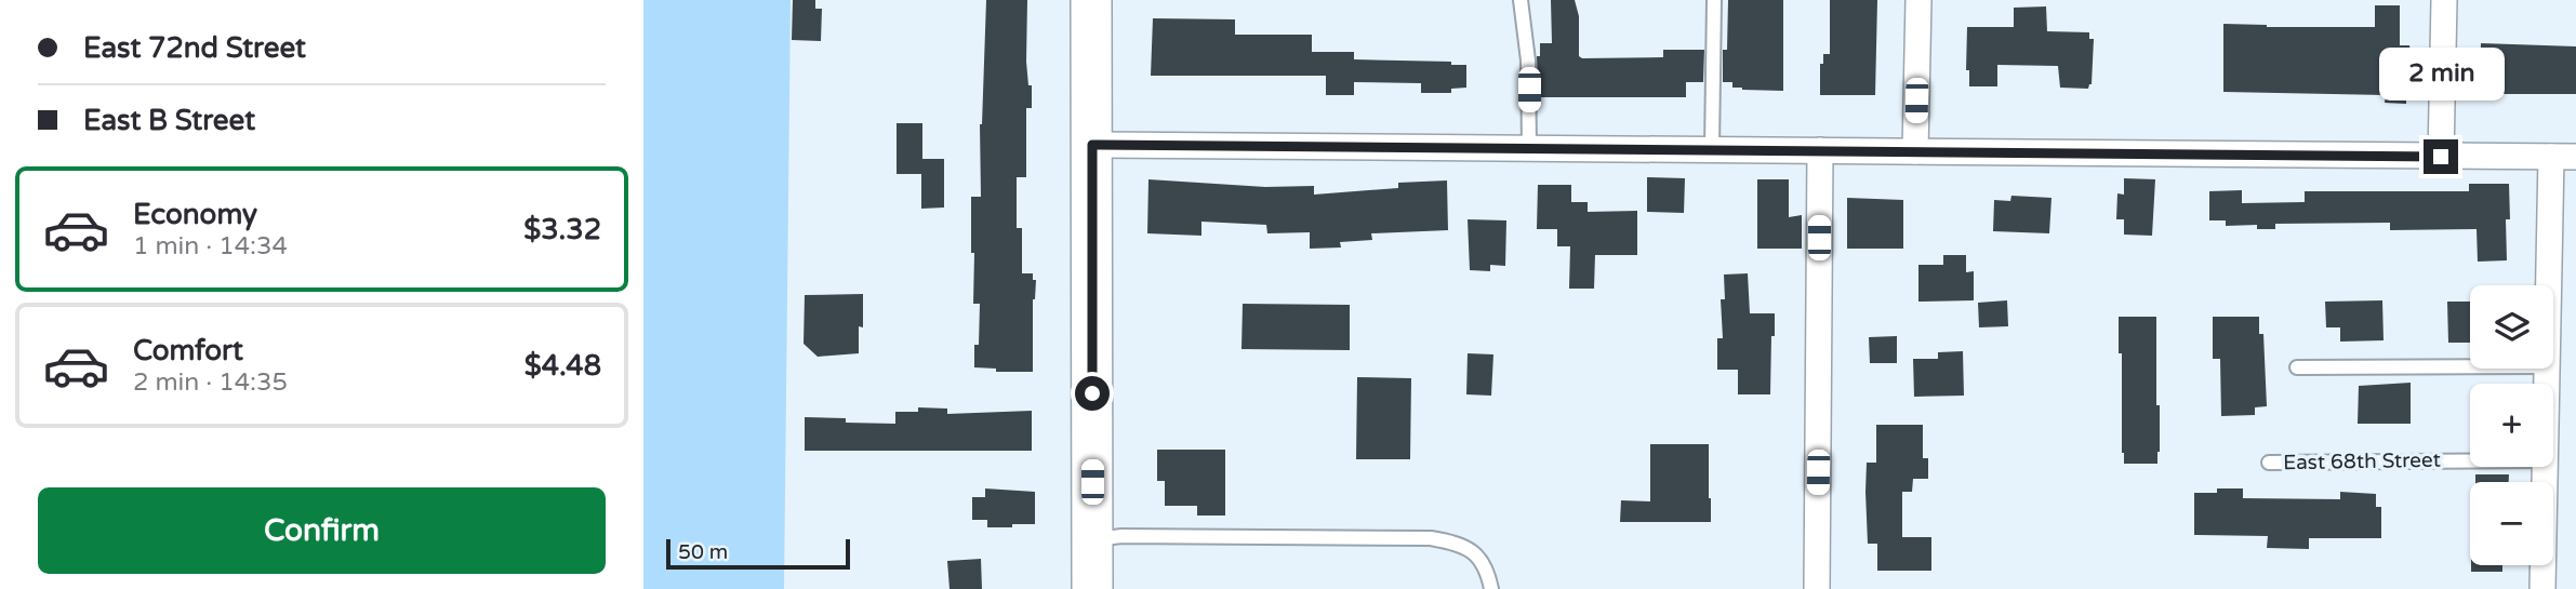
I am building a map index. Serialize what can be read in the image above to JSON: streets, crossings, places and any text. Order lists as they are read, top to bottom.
{
  "streets": {
    "lane": ["East 68th Street"]
  },
  "scale_bar": "50 m",
  "page": {
    "banner": ["East 72nd Street", "East B Street"],
    "bubble": "2 min",
    "list": [
      {
        "name": "Economy",
        "note": "1 min · 14:34",
        "value": "$3.32"
      },
      {
        "name": "Comfort",
        "note": "2 min · 14:35",
        "value": "$4.48"
      }
    ],
    "map_buttons": ["+", "−"],
    "buttons": "Confirm",
    "scale": "50 m"
  }
}
